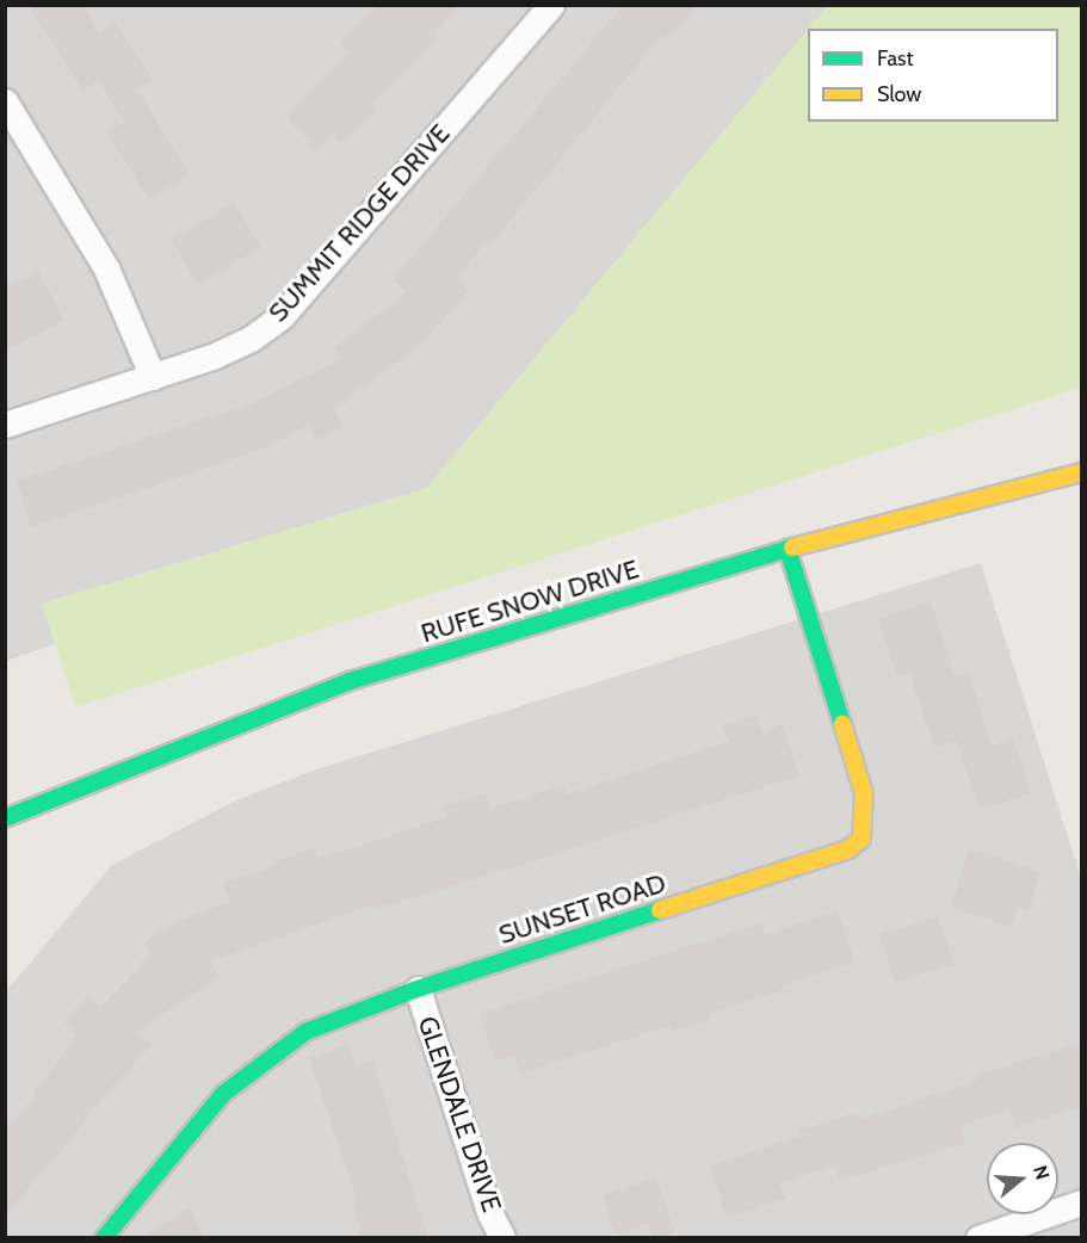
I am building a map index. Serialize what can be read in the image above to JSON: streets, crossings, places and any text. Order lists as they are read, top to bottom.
{
  "streets": {
    "street": [
      "SUMMIT RIDGE DRIVE",
      "RUFE SNOW DRIVE",
      "SUNSET ROAD",
      "GLENDALE DRIVE"
    ]
  },
  "crossings": [
    ["RUFE SNOW DRIVE", "SUNSET ROAD"],
    ["SUNSET ROAD", "GLENDALE DRIVE"]
  ],
  "legend": ["Fast", "Slow"],
  "north": "right"
}
